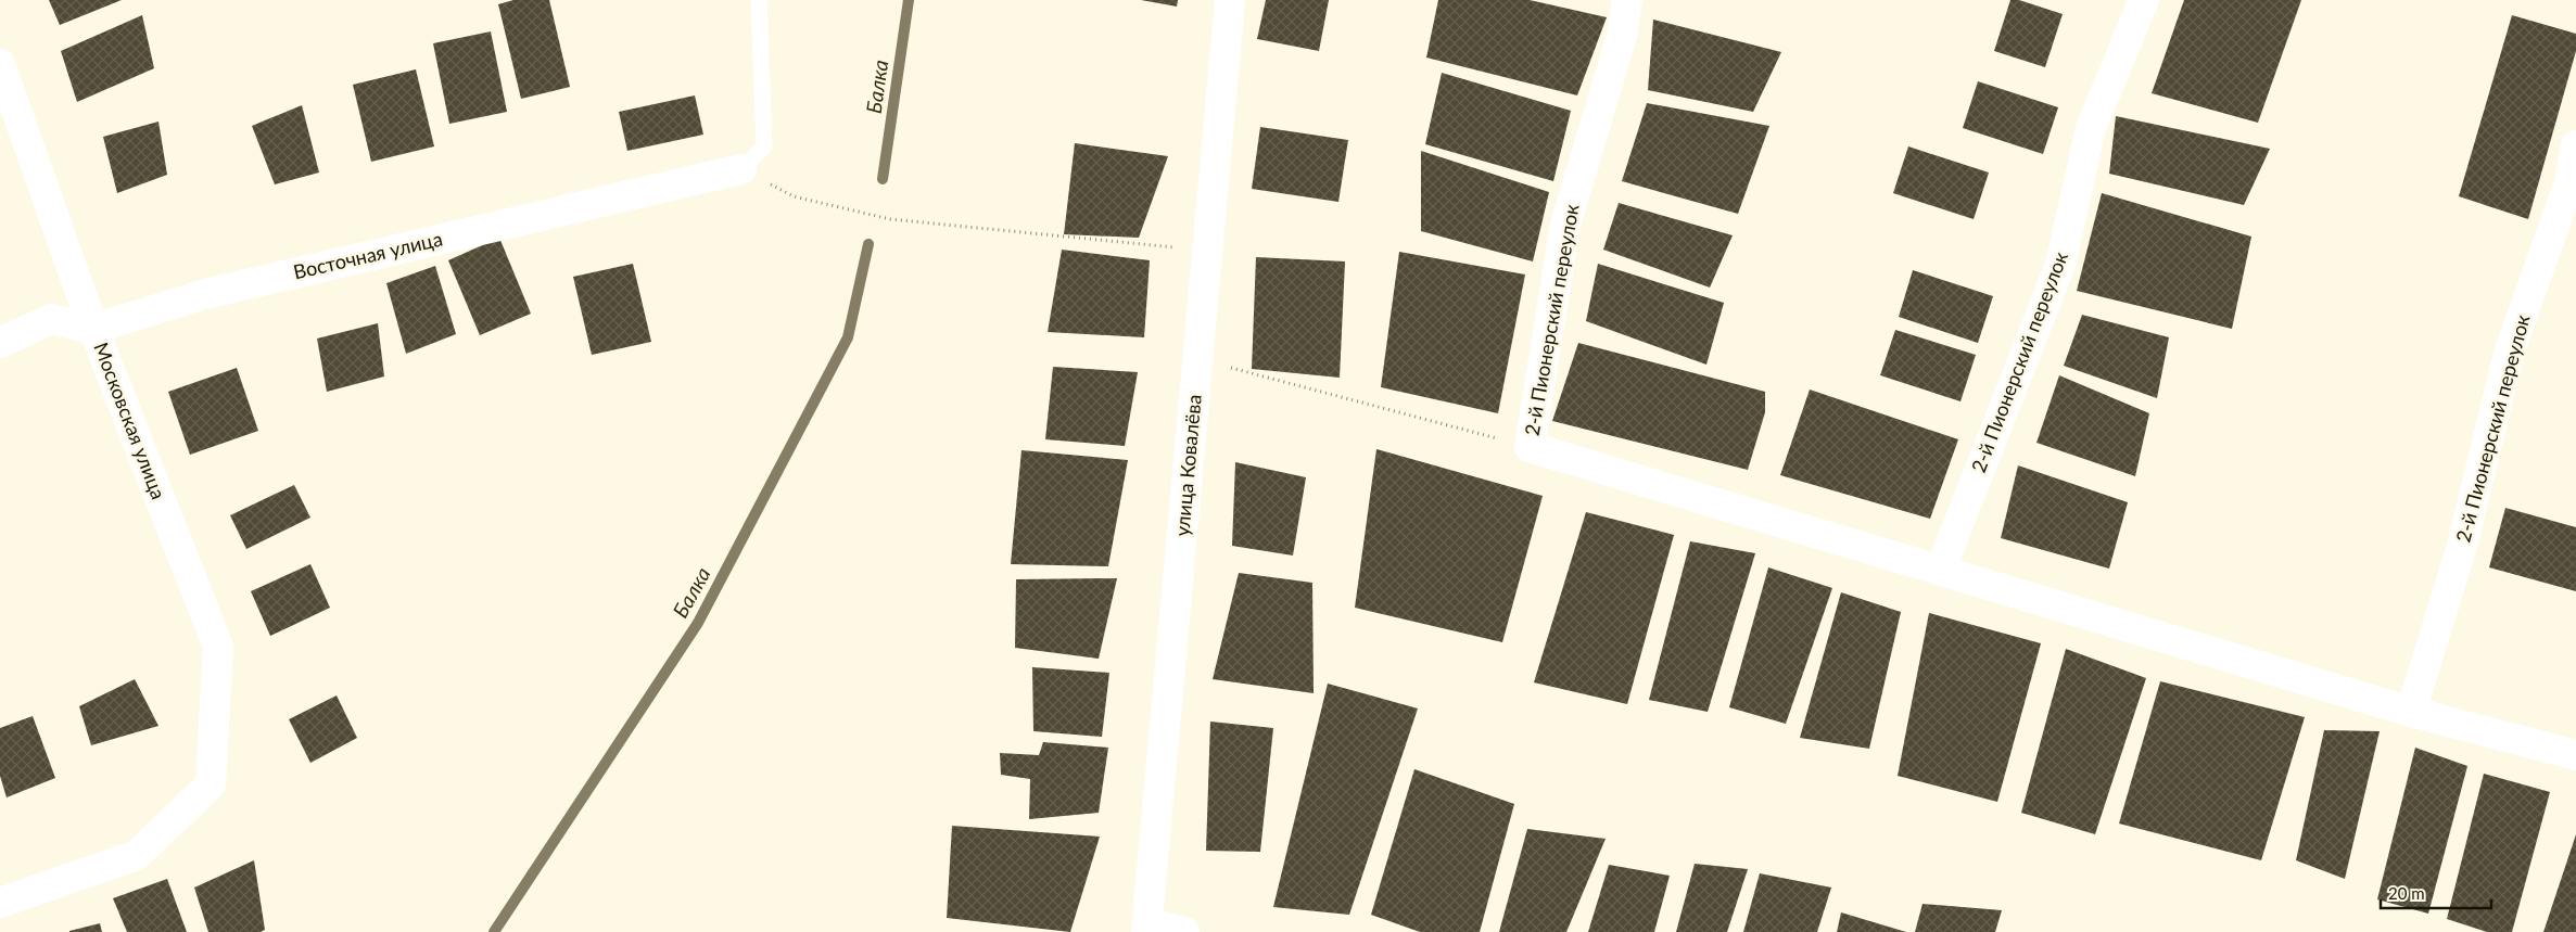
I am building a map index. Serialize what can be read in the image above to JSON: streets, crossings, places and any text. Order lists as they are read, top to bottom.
{
  "streets": {
    "street": [
      "Восточная улица",
      "2-й Пионерский переулок",
      "Московская улица",
      "улица Ковалёва"
    ]
  },
  "crossings": [
    ["Восточная улица", "Московская улица"]
  ],
  "water": ["Балка"],
  "scale_bar": "20 m"
}
